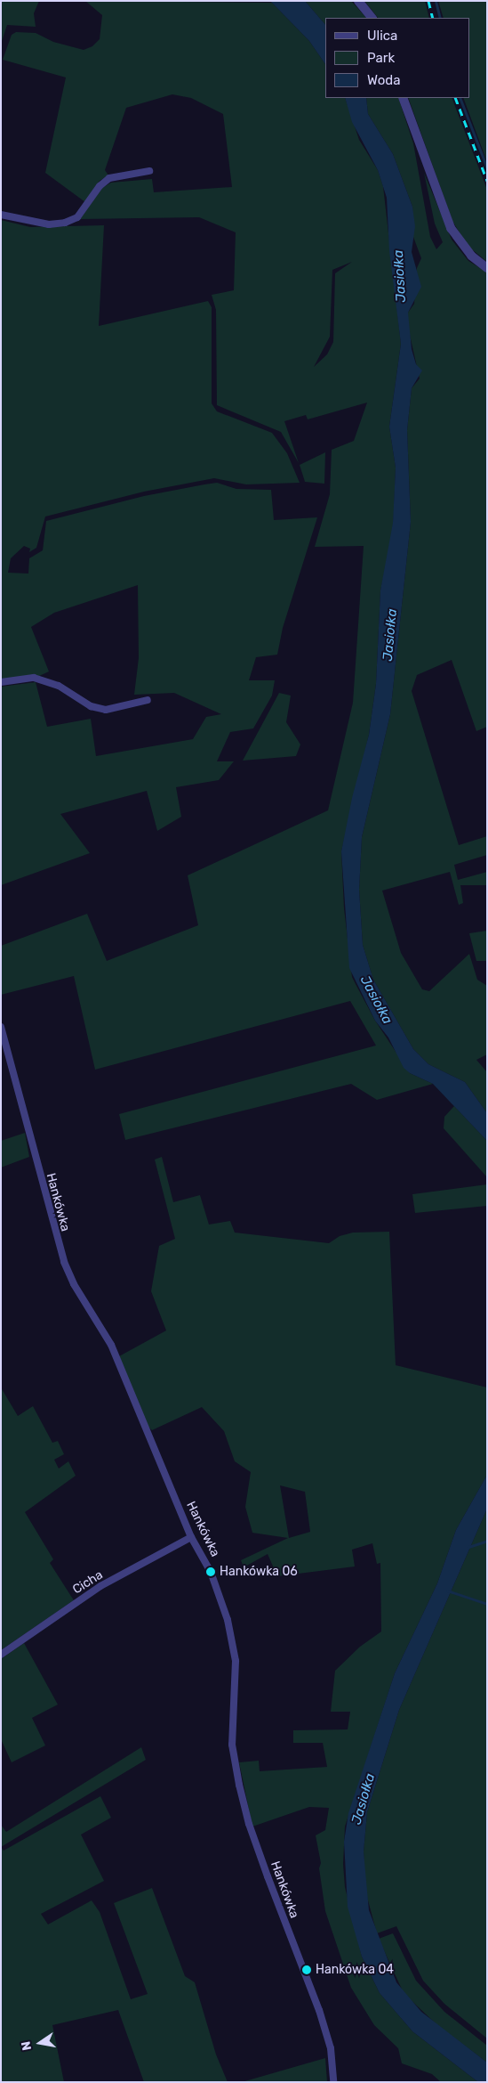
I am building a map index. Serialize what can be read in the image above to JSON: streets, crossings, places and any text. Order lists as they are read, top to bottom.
{
  "streets": {
    "street": ["Hankówka", "Cicha"]
  },
  "crossings": [
    ["Hankówka", "Cicha"]
  ],
  "water": ["Jasiołka"],
  "places": ["Hankówka 06", "Hankówka 04"],
  "legend": ["Ulica", "Park", "Woda"],
  "north": "left"
}
